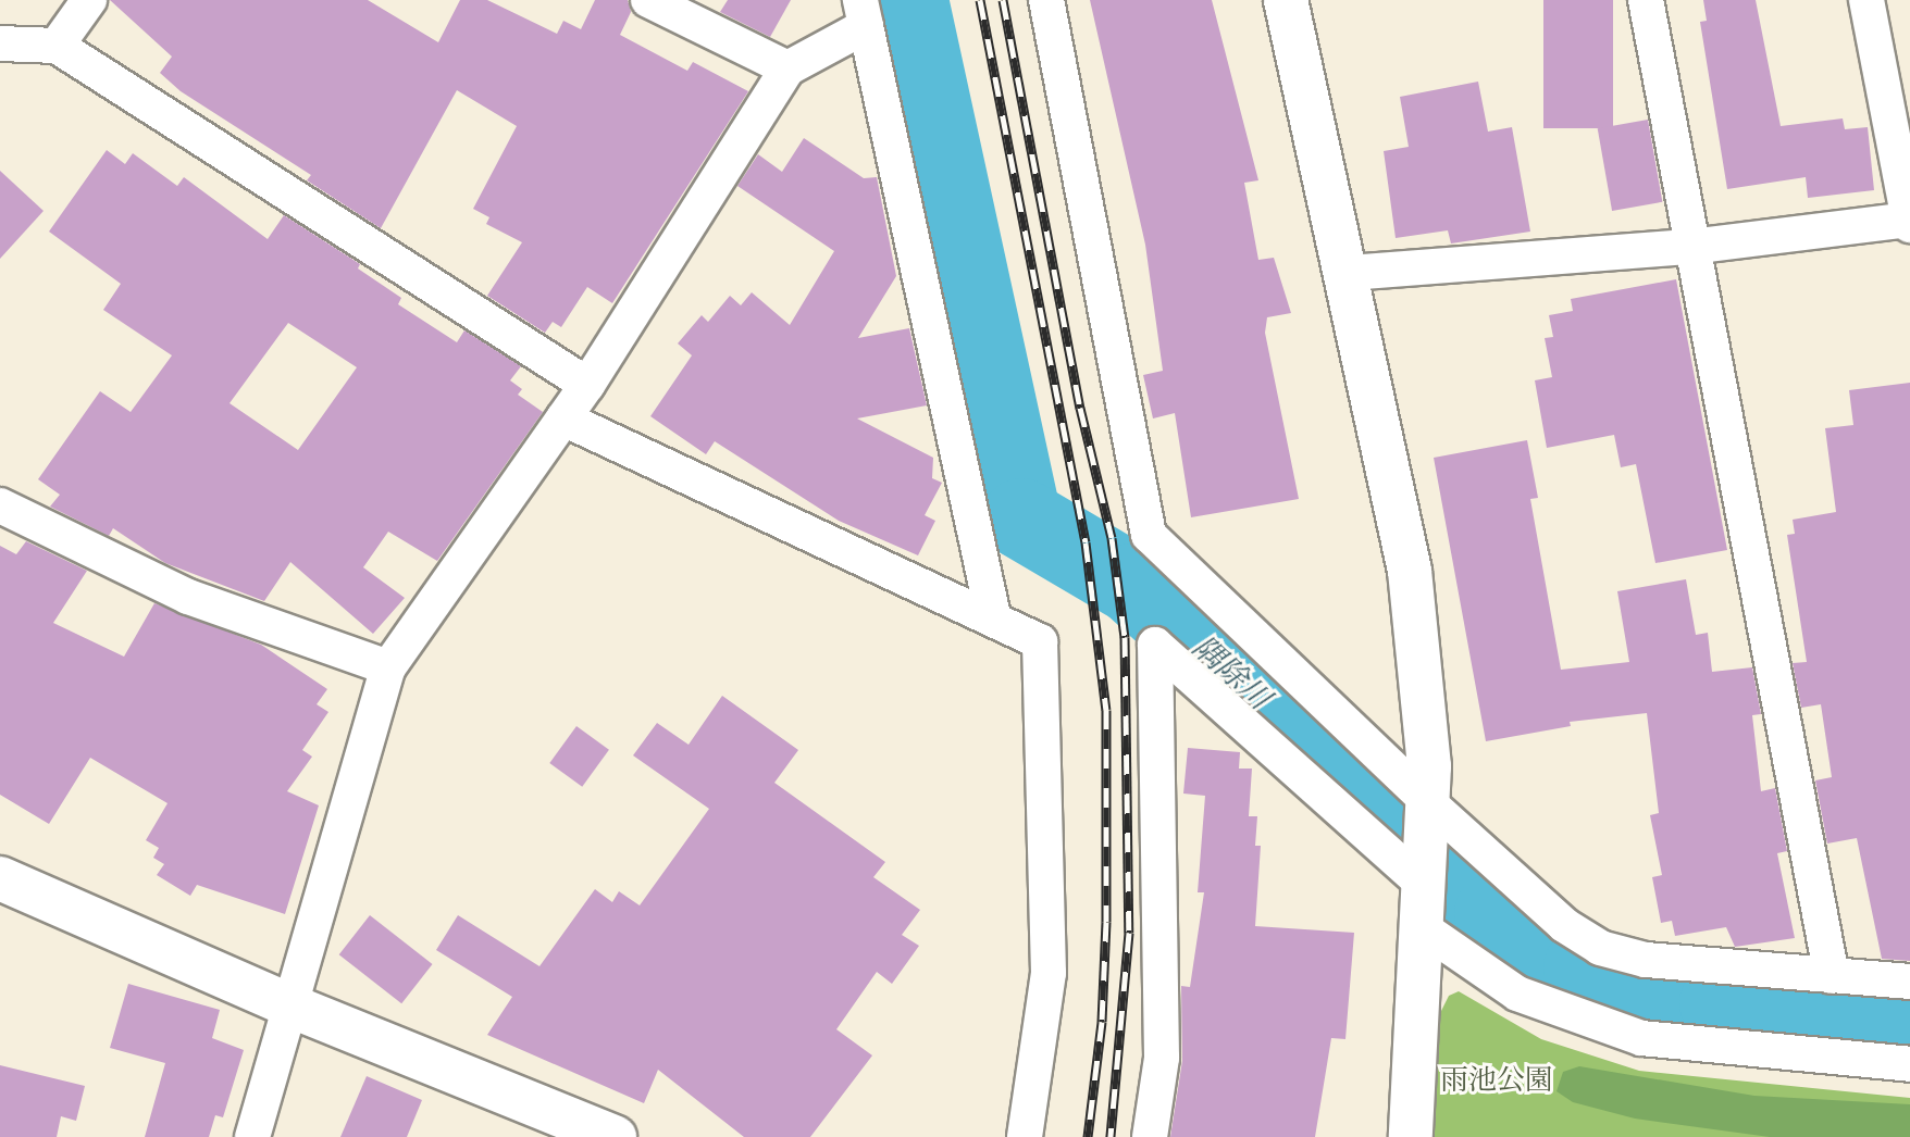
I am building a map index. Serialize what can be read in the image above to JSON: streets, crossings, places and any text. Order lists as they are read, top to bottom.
{
  "water": ["隅除川"],
  "parks": ["雨池公園"]
}
